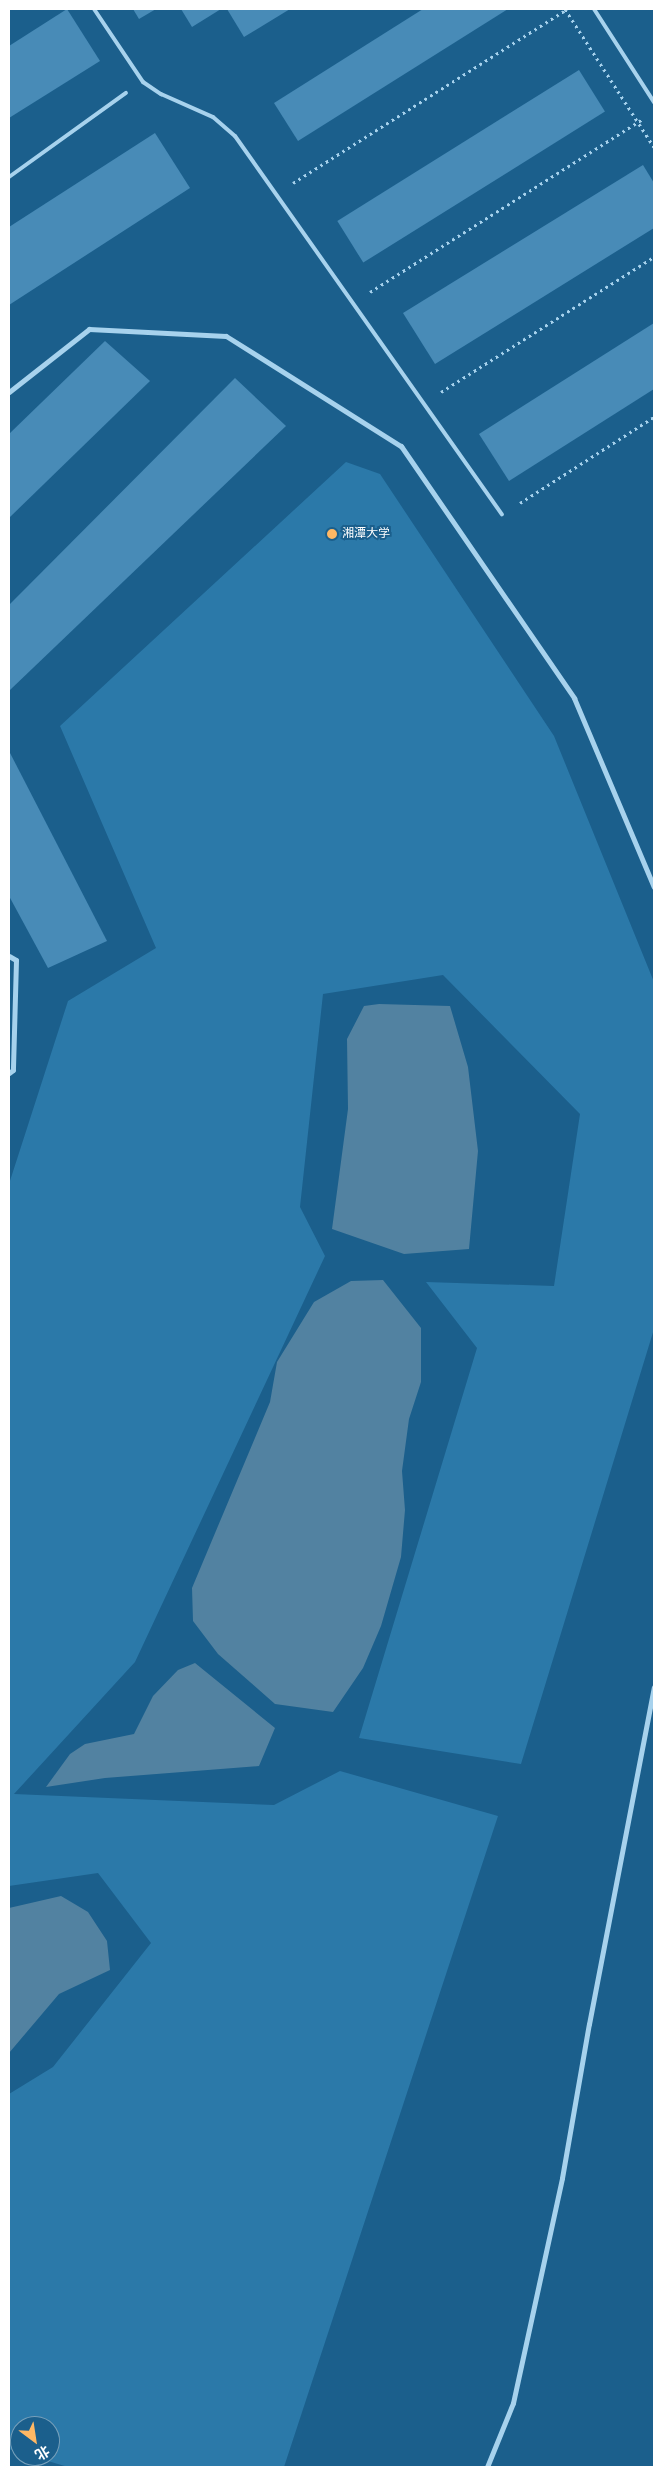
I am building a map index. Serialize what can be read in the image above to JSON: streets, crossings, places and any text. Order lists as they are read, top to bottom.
{
  "places": ["湘潭大学"],
  "north": "bottom right"
}
